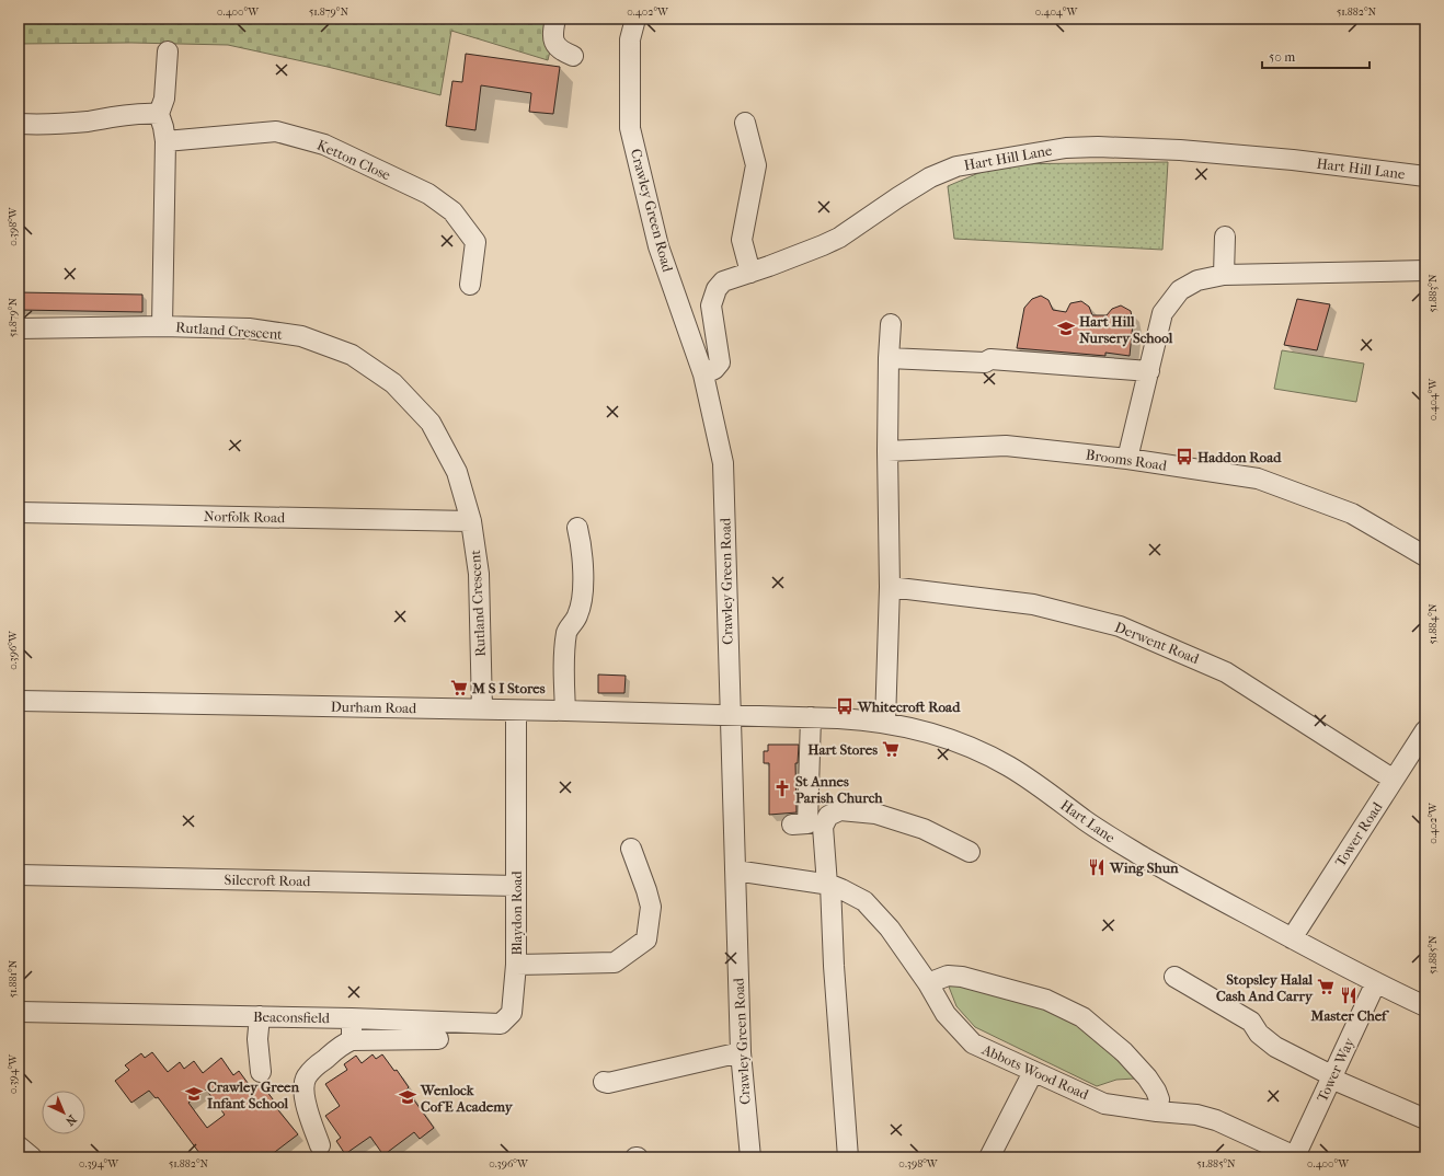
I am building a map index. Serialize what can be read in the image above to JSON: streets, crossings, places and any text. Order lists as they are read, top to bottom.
{
  "streets": {
    "street": [
      "Hart Hill Lane",
      "Ketton Close",
      "Crawley Green Road",
      "Rutland Crescent",
      "Brooms Road",
      "Norfolk Road",
      "Derwent Road",
      "Durham Road",
      "Hart Lane",
      "Tower Road",
      "Silecroft Road",
      "Blaydon Road",
      "Beaconsfield",
      "Tower Way",
      "Abbots Wood Road"
    ]
  },
  "crossings": [
    ["Hart Hill Lane", "Crawley Green Road"],
    ["Crawley Green Road", "Durham Road"],
    ["Crawley Green Road", "Hart Lane"],
    ["Crawley Green Road", "Abbots Wood Road"],
    ["Rutland Crescent", "Norfolk Road"],
    ["Rutland Crescent", "Durham Road"],
    ["Derwent Road", "Tower Road"],
    ["Durham Road", "Hart Lane"],
    ["Durham Road", "Blaydon Road"],
    ["Hart Lane", "Tower Road"],
    ["Hart Lane", "Tower Way"],
    ["Silecroft Road", "Blaydon Road"],
    ["Blaydon Road", "Beaconsfield"],
    ["Tower Way", "Abbots Wood Road"]
  ],
  "places": {
    "school or university": ["Hart Hill Nursery School", "Crawley Green Infant School", "Wenlock CofE Academy"],
    "bus stop": ["Haddon Road", "Whitecroft Road"],
    "supermarket": ["M S I Stores", "Hart Stores", "Stopsley Halal Cash And Carry"],
    "church": ["St Annes Parish Church"],
    "restaurant": ["Wing Shun", "Master Chef"]
  },
  "scale_bar": "50 m",
  "north": "bottom right",
  "coordinates": [
    "0.400°W",
    "51.879°N",
    "0.402°W",
    "0.404°W",
    "51.882°N",
    "0.398°W",
    "51.883°N",
    "51.884°N",
    "0.396°W",
    "51.885°N",
    "51.881°N",
    "0.394°W"
  ]
}
